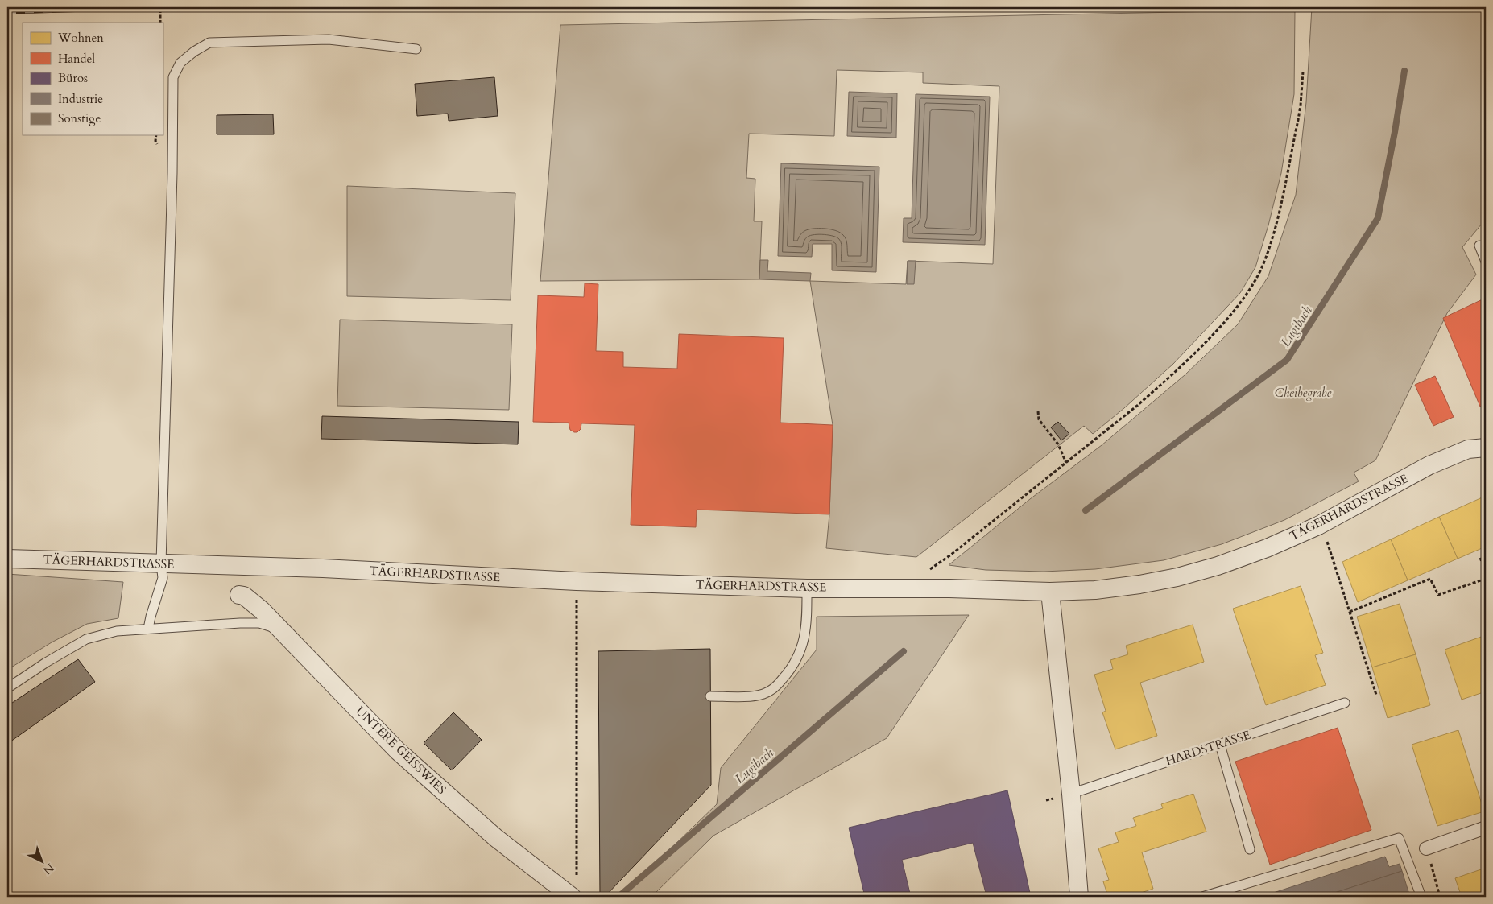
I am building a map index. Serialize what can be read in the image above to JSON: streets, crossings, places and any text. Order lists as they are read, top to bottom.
{
  "streets": {
    "street": ["TÄGERHARDSTRASSE", "UNTERE GEISSWIES"],
    "lane": ["HARDSTRASSE"]
  },
  "water": ["Lugibach"],
  "parks": ["Cheibegrabe"],
  "legend": [
    "Wohnen",
    "Handel",
    "Büros",
    "Industrie",
    "Sonstige"
  ],
  "north": "bottom right"
}
